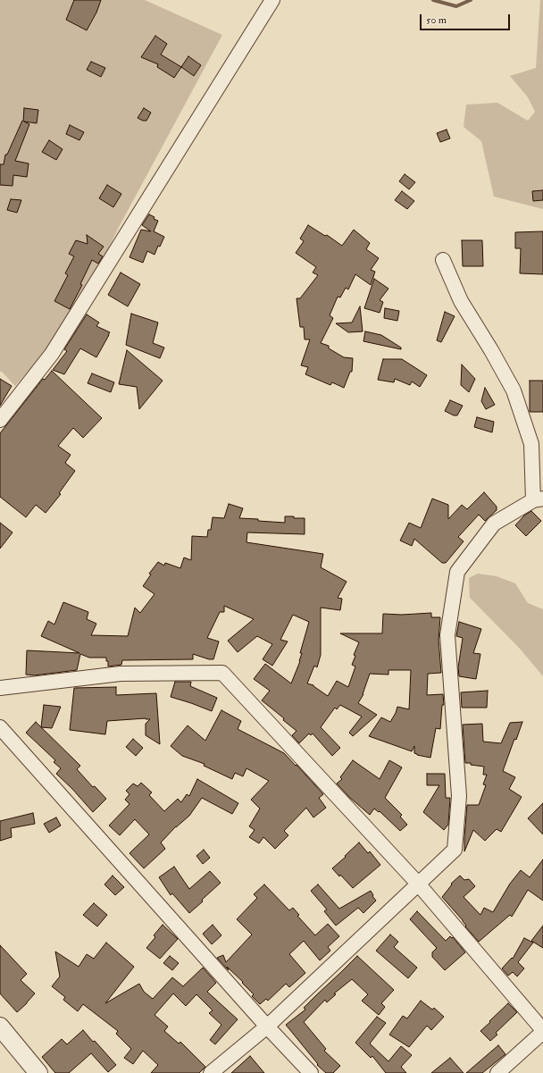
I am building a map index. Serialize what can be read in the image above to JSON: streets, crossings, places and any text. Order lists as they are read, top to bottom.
{
  "scale_bar": "50 m"
}
